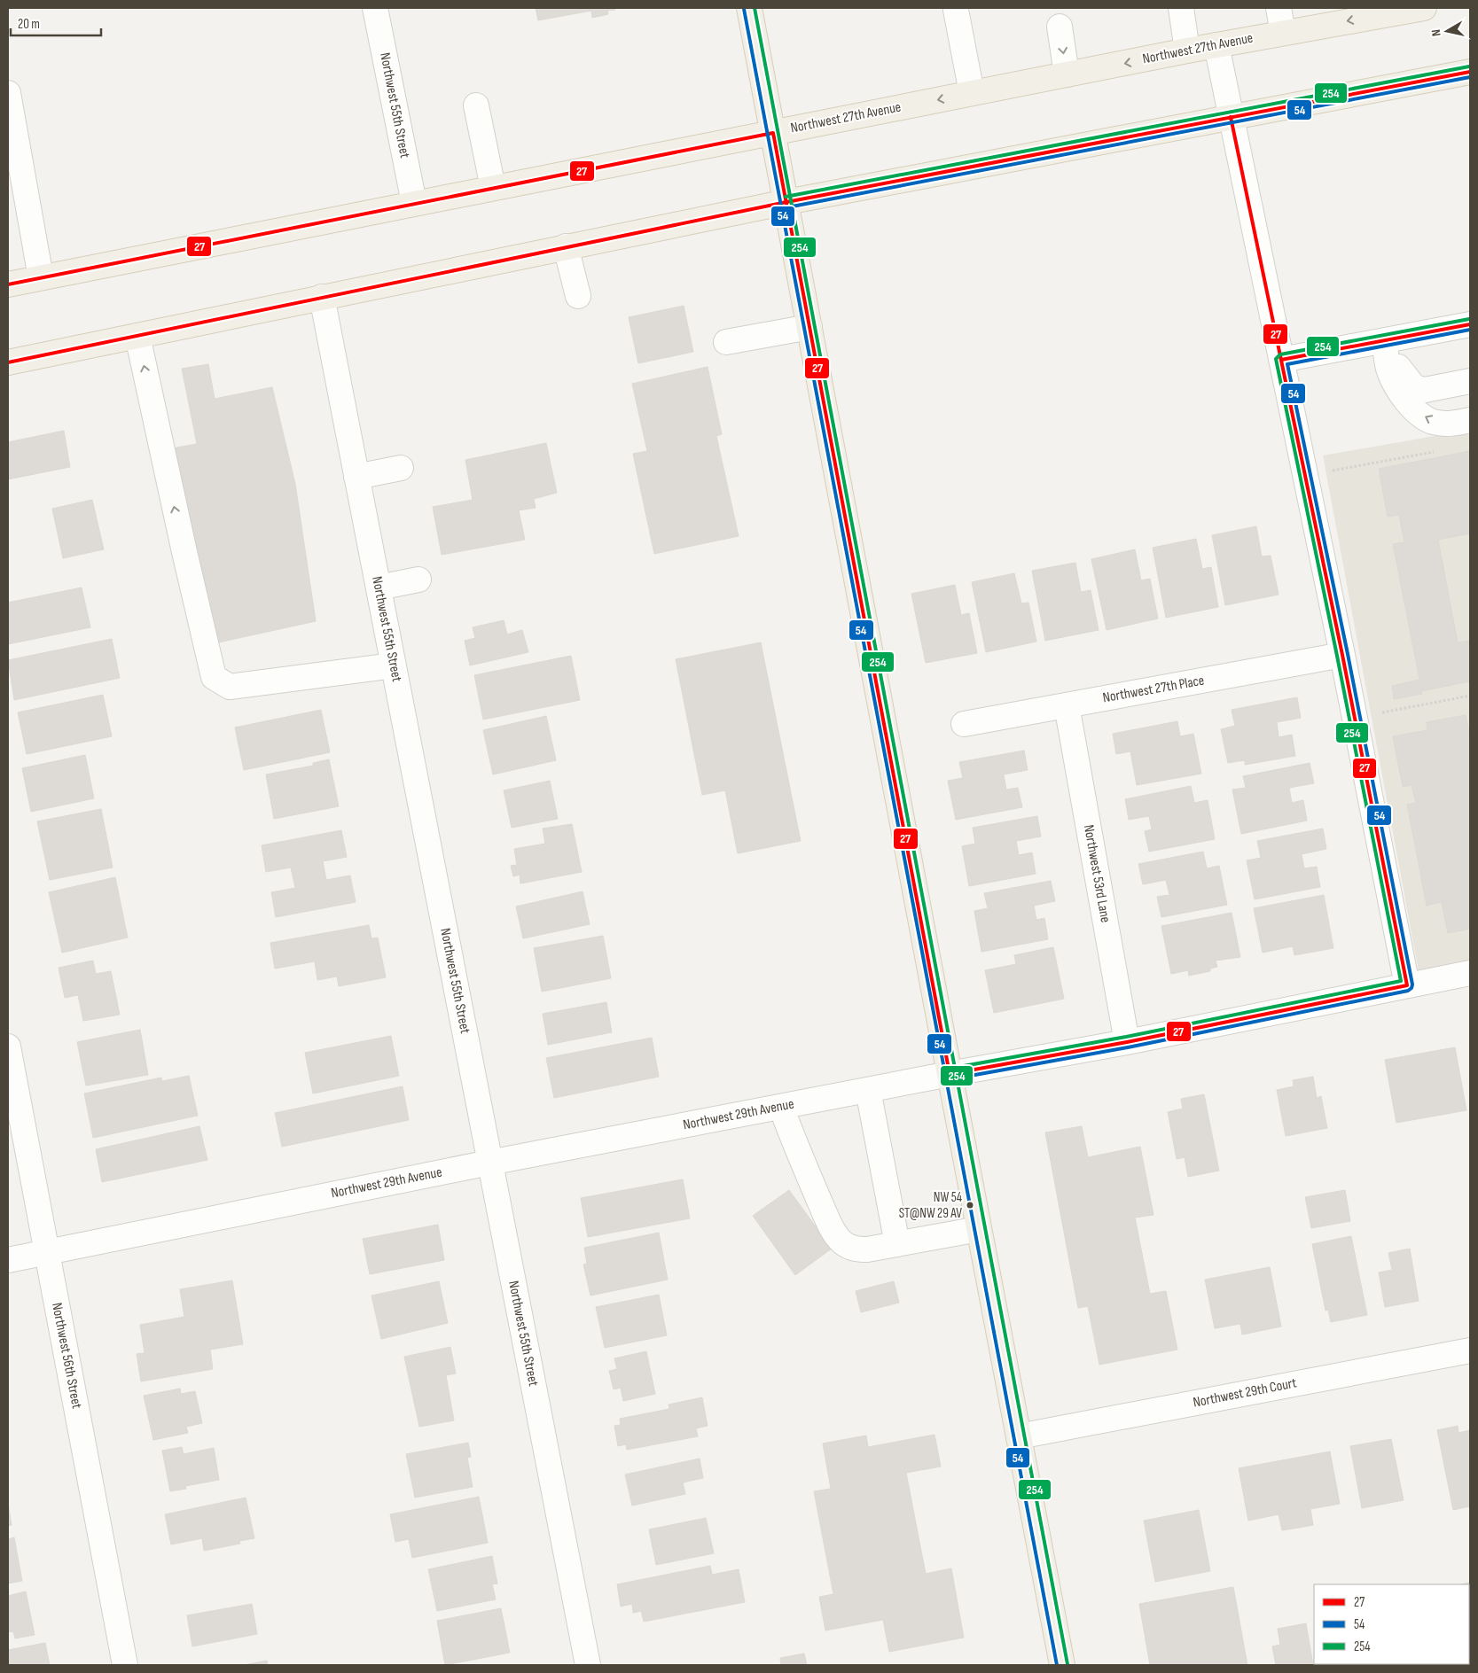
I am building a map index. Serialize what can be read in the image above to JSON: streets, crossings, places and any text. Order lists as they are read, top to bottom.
{
  "streets": {
    "main road": ["Northwest 27th Avenue"],
    "street": [
      "Northwest 55th Street",
      "Northwest 27th Place",
      "Northwest 53rd Lane",
      "Northwest 29th Avenue",
      "Northwest 56th Street",
      "Northwest 29th Court"
    ]
  },
  "crossings": [
    ["Northwest 27th Avenue", "Northwest 55th Street"],
    ["Northwest 55th Street", "Northwest 29th Avenue"],
    ["Northwest 27th Place", "Northwest 53rd Lane"],
    ["Northwest 53rd Lane", "Northwest 29th Avenue"],
    ["Northwest 29th Avenue", "Northwest 56th Street"]
  ],
  "places": ["NW 54 ST@NW 29 AV"],
  "lines": ["transit line 254", "transit line 54", "transit line 27"],
  "legend": ["27", "54", "254"],
  "scale_bar": "20 m",
  "north": "left"
}
